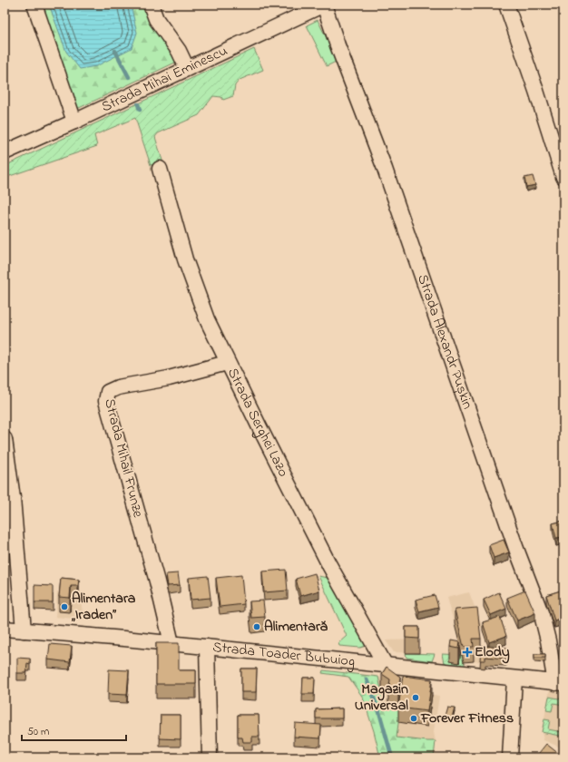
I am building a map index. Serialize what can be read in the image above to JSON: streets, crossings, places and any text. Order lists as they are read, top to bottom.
{
  "streets": {
    "street": [
      "Strada Mihai Eminescu",
      "Strada Alexandr Pușkin",
      "Strada Serghei Lazo",
      "Strada Mihail Frunze",
      "Strada Toader Bubuiog"
    ]
  },
  "crossings": [
    ["Strada Mihai Eminescu", "Strada Alexandr Pușkin"],
    ["Strada Alexandr Pușkin", "Strada Toader Bubuiog"],
    ["Strada Serghei Lazo", "Strada Mihail Frunze"],
    ["Strada Serghei Lazo", "Strada Toader Bubuiog"],
    ["Strada Mihail Frunze", "Strada Toader Bubuiog"]
  ],
  "places": {
    "other": [
      "Alimentara „Iraden”",
      "Alimentară",
      "Magazin Universal",
      "Forever Fitness"
    ],
    "health": ["Elody"]
  },
  "scale_bar": "50 m"
}
